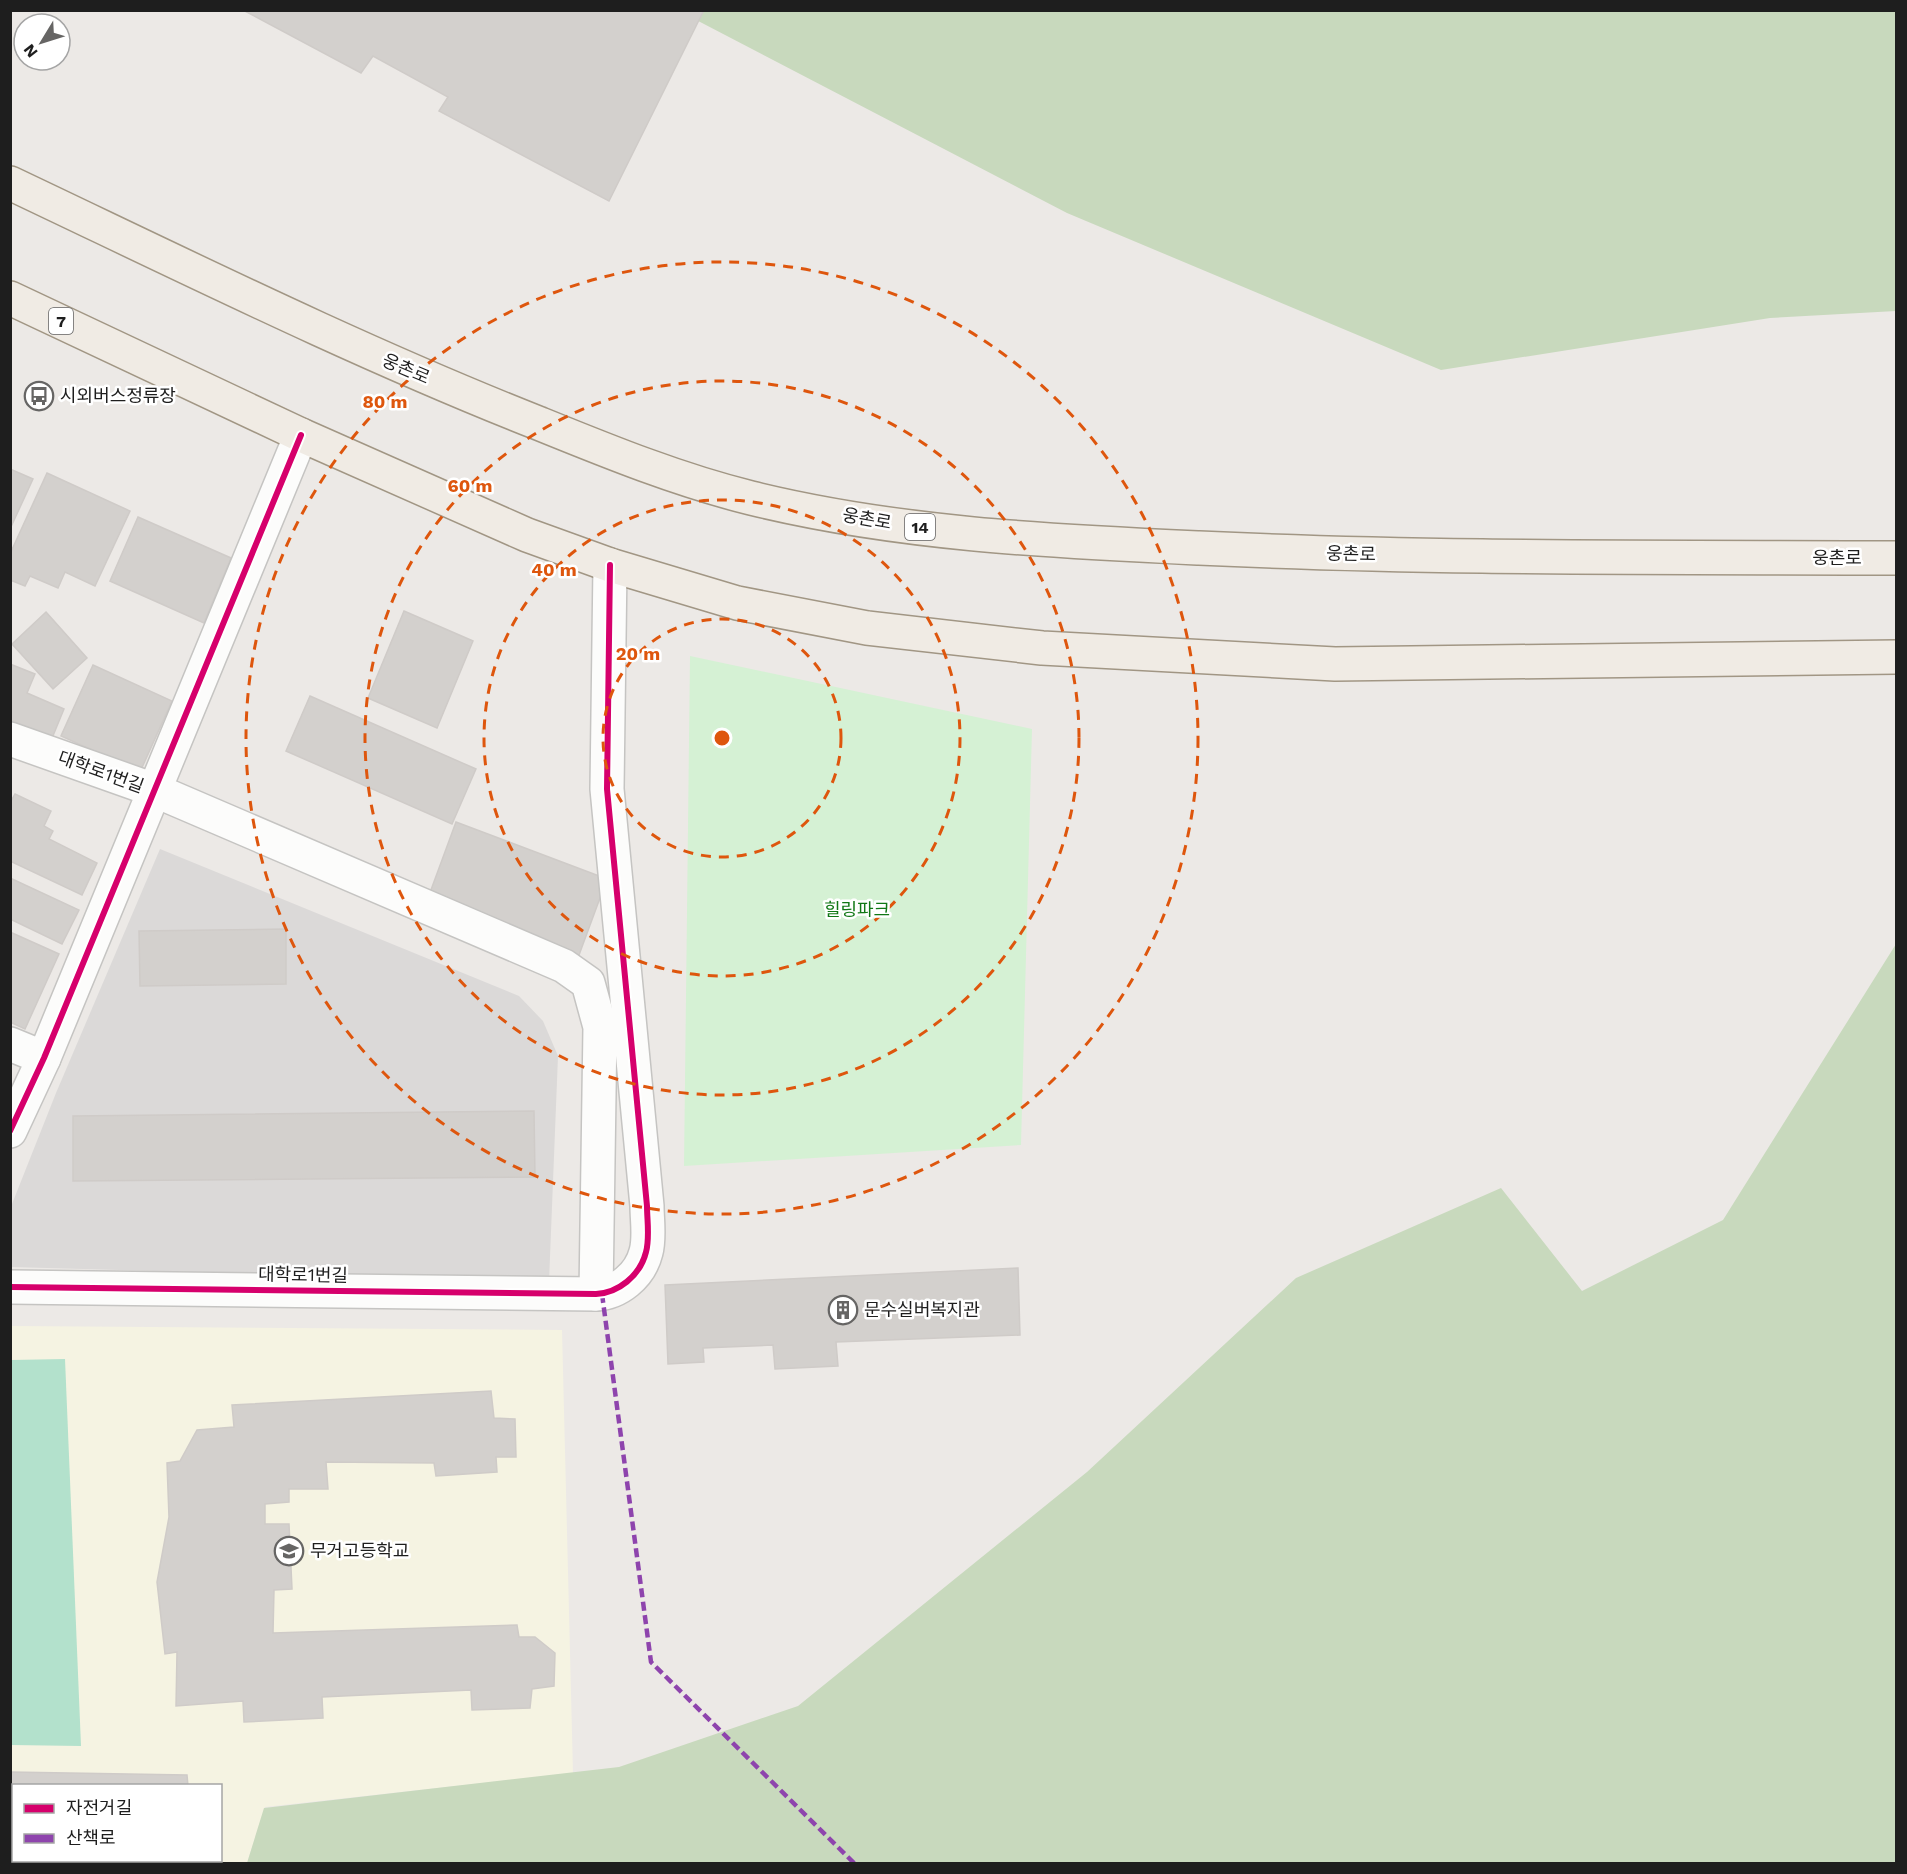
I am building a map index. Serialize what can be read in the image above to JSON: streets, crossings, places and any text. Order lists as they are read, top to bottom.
{
  "streets": {
    "main road": ["7", "웅촌로", "14"],
    "street": ["대학로1번길"]
  },
  "parks": ["힐링파크"],
  "places": {
    "bus stop": ["시외버스정류장"],
    "building": ["문수실버복지관"],
    "school or university": ["무거고등학교"]
  },
  "legend": ["자전거길", "산책로"],
  "north": "bottom left",
  "rings": [
    "80 m",
    "60 m",
    "40 m",
    "20 m"
  ]
}
